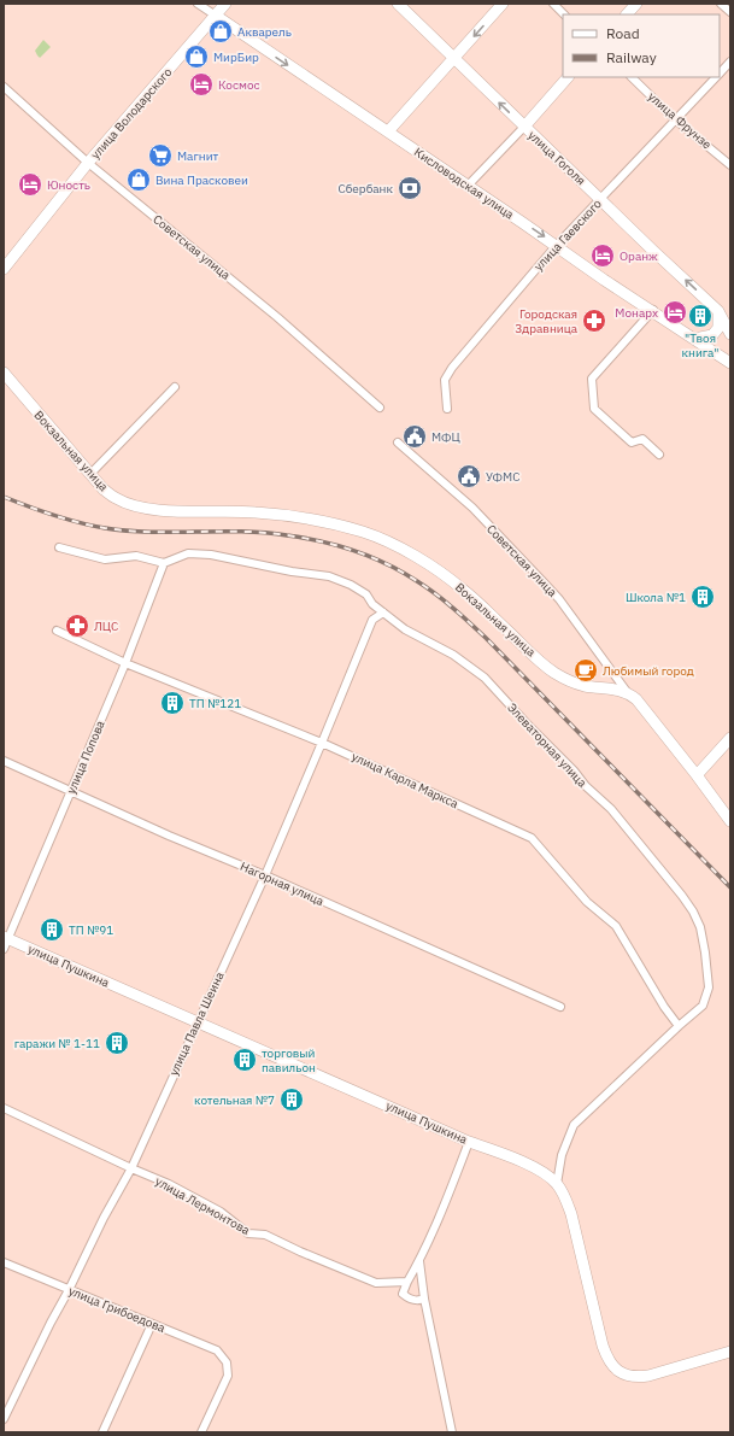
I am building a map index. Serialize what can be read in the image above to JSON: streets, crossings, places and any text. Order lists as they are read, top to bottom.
{
  "streets": {
    "street": [
      "улица Володарского",
      "улица Фрунзе",
      "улица Гоголя",
      "Кисловодская улица",
      "улица Гаевского",
      "Советская улица",
      "Вокзальная улица",
      "Элеваторная улица",
      "улица Попова",
      "улица Карла Маркса",
      "Нагорная улица",
      "улица Пушкина",
      "улица Павла Шеина",
      "улица Лермонтова",
      "улица Грибоедова"
    ]
  },
  "crossings": [
    ["улица Володарского", "Кисловодская улица"],
    ["улица Володарского", "Советская улица"],
    ["улица Фрунзе", "улица Гаевского"],
    ["улица Гоголя", "улица Гаевского"],
    ["Кисловодская улица", "улица Гаевского"],
    ["Советская улица", "Вокзальная улица"],
    ["Элеваторная улица", "улица Попова"],
    ["Элеваторная улица", "улица Карла Маркса"],
    ["Элеваторная улица", "улица Пушкина"],
    ["Элеваторная улица", "улица Павла Шеина"],
    ["улица Попова", "улица Карла Маркса"],
    ["улица Попова", "Нагорная улица"],
    ["улица Попова", "улица Пушкина"],
    ["улица Карла Маркса", "улица Павла Шеина"],
    ["Нагорная улица", "улица Павла Шеина"],
    ["улица Пушкина", "улица Павла Шеина"],
    ["улица Павла Шеина", "улица Лермонтова"],
    ["улица Павла Шеина", "улица Грибоедова"]
  ],
  "one_way": ["улица Гоголя", "Кисловодская улица"],
  "places": {
    "shop": ["Акварель", "МирБир", "Вина Прасковеи"],
    "hotel": [
      "Космос",
      "Юность",
      "Оранж",
      "Монарх"
    ],
    "supermarket": ["Магнит"],
    "bank": ["Сбербанк"],
    "building": [
      "\"Твоя книга\"",
      "Школа №1",
      "ТП №121",
      "ТП №91",
      "гаражи № 1-11",
      "торговый павильон",
      "котельная №7"
    ],
    "pharmacy": ["Городская Здравница", "ЛЦС"],
    "public building": ["МФЦ", "УФМС"],
    "cafe": ["Любимый город"]
  },
  "legend": ["Road", "Railway"]
}
